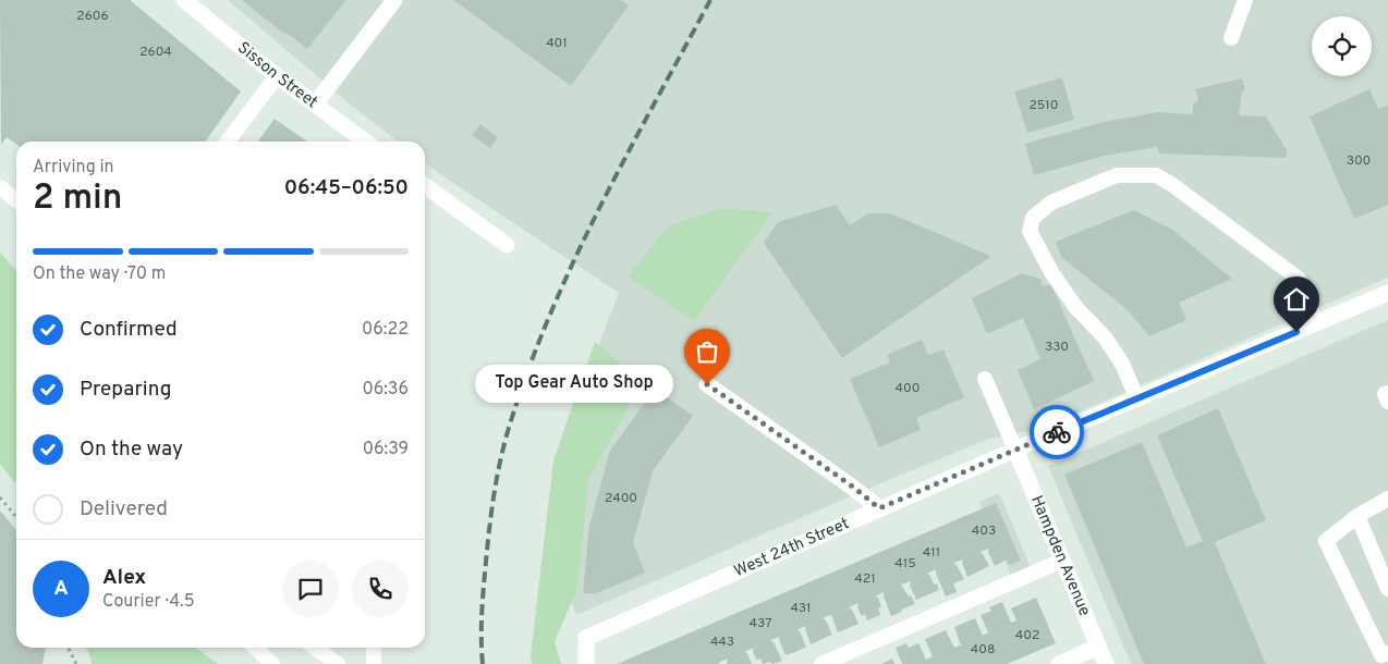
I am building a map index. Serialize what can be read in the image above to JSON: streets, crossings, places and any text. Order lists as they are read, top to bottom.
{
  "streets": {
    "street": ["Sisson Street", "West 24th Street", "Hampden Avenue"]
  },
  "crossings": [
    ["West 24th Street", "Hampden Avenue"]
  ],
  "places": ["Top Gear Auto Shop"],
  "house_numbers": [
    "2606",
    "401",
    "2604",
    "2510",
    "300",
    "330",
    "400",
    "2400",
    "403",
    "411",
    "415",
    "421",
    "431",
    "437",
    "402",
    "443",
    "408"
  ],
  "page": {
    "heading": ["2 min", "Arriving in", "06:45–06:50"],
    "panel": ["Alex", "Courier · 4.5"],
    "bar": "On the way · 70 m",
    "list": [
      ["Confirmed", "06:22"],
      ["Preparing", "06:36"],
      ["On the way", "06:39"],
      "Delivered"
    ],
    "bubble": "Top Gear Auto Shop",
    "round": "A"
  }
}
